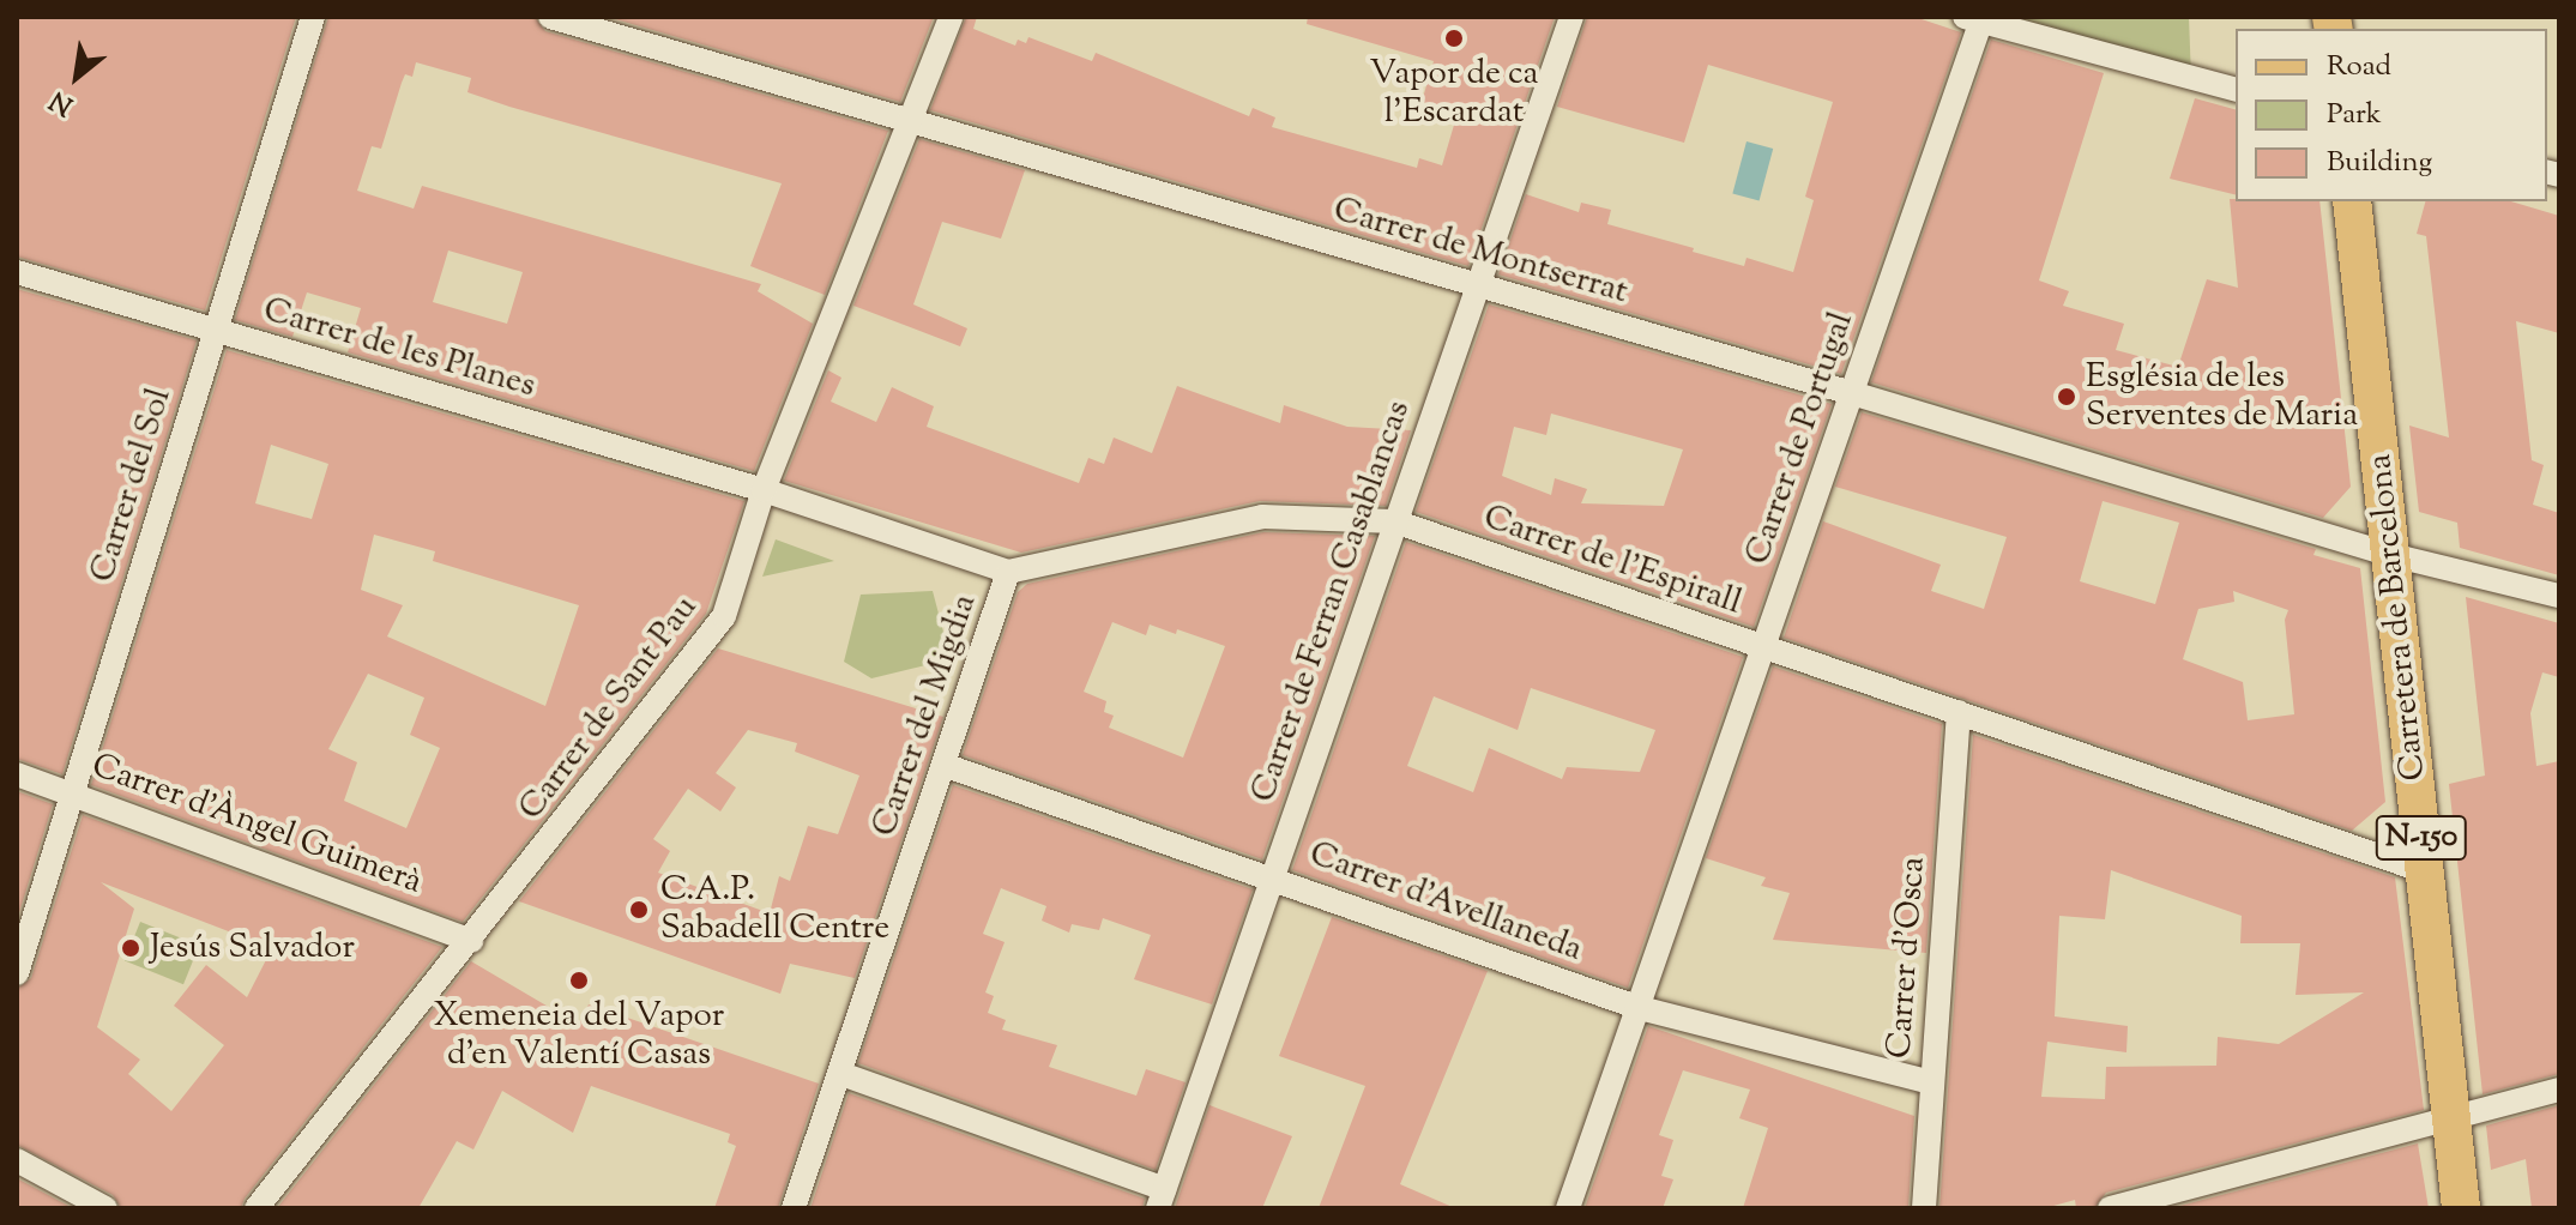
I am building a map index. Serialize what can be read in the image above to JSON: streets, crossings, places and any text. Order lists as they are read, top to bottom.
{
  "streets": {
    "main road": ["Carretera de Barcelona", "N-150"],
    "street": [
      "Carrer de Montserrat",
      "Carrer de les Planes",
      "Carrer de Portugal",
      "Carrer del Sol",
      "Carrer de l'Espirall",
      "Carrer de Ferran Casablancas",
      "Carrer de Sant Pau",
      "Carrer del Migdia",
      "Carrer d'Àngel Guimerà",
      "Carrer d'Avellaneda",
      "Carrer d'Osca"
    ]
  },
  "crossings": [
    ["Carrer de Montserrat", "Carrer de Portugal"],
    ["Carrer de Montserrat", "Carrer de Ferran Casablancas"],
    ["Carrer de Montserrat", "Carretera de Barcelona"],
    ["Carrer de Montserrat", "Carrer de Sant Pau"],
    ["Carrer de les Planes", "Carrer del Sol"],
    ["Carrer de les Planes", "Carrer de Sant Pau"],
    ["Carrer de Portugal", "Carrer de l'Espirall"],
    ["Carrer de Portugal", "Carrer d'Avellaneda"],
    ["Carrer del Sol", "Carrer d'Àngel Guimerà"],
    ["Carrer de l'Espirall", "Carrer de Ferran Casablancas"],
    ["Carrer de l'Espirall", "Carretera de Barcelona"],
    ["Carrer de l'Espirall", "Carrer del Migdia"],
    ["Carrer de l'Espirall", "Carrer d'Osca"],
    ["Carrer de Ferran Casablancas", "Carrer d'Avellaneda"],
    ["Carrer de Sant Pau", "Carrer d'Àngel Guimerà"],
    ["Carrer del Migdia", "Carrer d'Avellaneda"],
    ["Carrer d'Avellaneda", "Carrer d'Osca"]
  ],
  "places": [
    "Vapor de ca l'Escardat",
    "Església de les Serventes de Maria",
    "C.A.P. Sabadell Centre",
    "Jesús Salvador",
    "Xemeneia del Vapor d'en Valentí Casas"
  ],
  "legend": ["Road", "Park", "Building"],
  "north": "bottom left"
}
